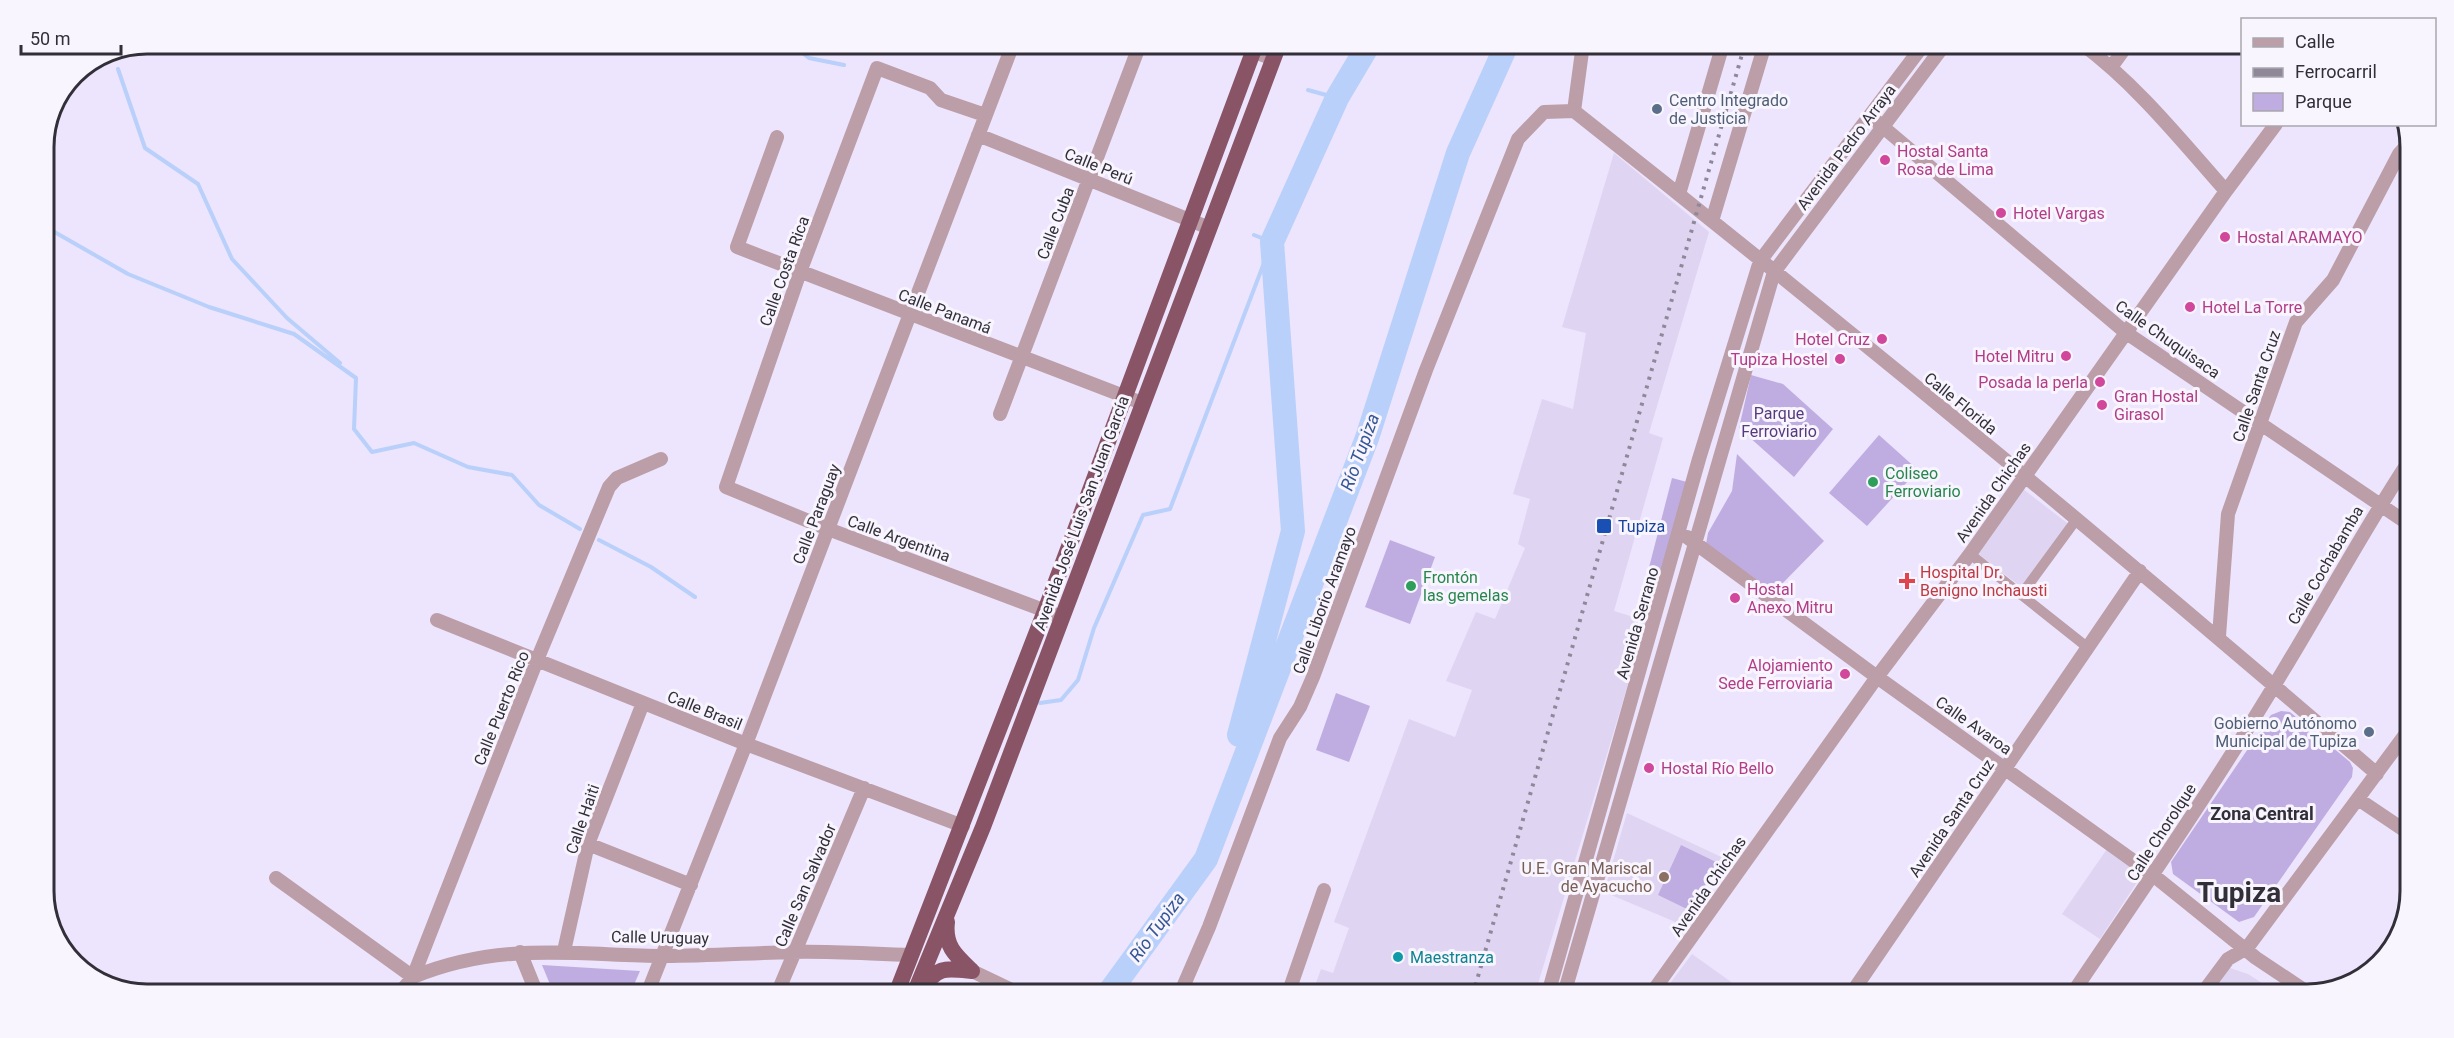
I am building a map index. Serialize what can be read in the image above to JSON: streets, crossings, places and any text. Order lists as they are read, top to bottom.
{
  "streets": {
    "highway": ["Avenida José Luis San Juan García"],
    "street": [
      "Avenida Pedro Arraya",
      "Calle Perú",
      "Calle Cuba",
      "Calle Costa Rica",
      "Calle Panamá",
      "Calle Chuquisaca",
      "Calle Santa Cruz",
      "Calle Florida",
      "Avenida Chichas",
      "Calle Paraguay",
      "Calle Argentina",
      "Calle Cochabamba",
      "Calle Liborio Aramayo",
      "Avenida Serrano",
      "Calle Puerto Rico",
      "Calle Brasil",
      "Calle Avaroa",
      "Avenida Santa Cruz",
      "Calle Haiti",
      "Calle Chorolque",
      "Calle San Salvador",
      "Calle Uruguay"
    ]
  },
  "crossings": [
    ["Avenida Pedro Arraya", "Calle Chuquisaca"],
    ["Avenida Pedro Arraya", "Calle Florida"],
    ["Avenida Pedro Arraya", "Avenida Serrano"],
    ["Calle Perú", "Calle Cuba"],
    ["Calle Perú", "Avenida José Luis San Juan García"],
    ["Calle Perú", "Calle Paraguay"],
    ["Calle Cuba", "Calle Panamá"],
    ["Calle Costa Rica", "Calle Panamá"],
    ["Calle Costa Rica", "Calle Paraguay"],
    ["Calle Costa Rica", "Calle Argentina"],
    ["Calle Panamá", "Avenida José Luis San Juan García"],
    ["Calle Panamá", "Calle Paraguay"],
    ["Calle Chuquisaca", "Calle Santa Cruz"],
    ["Calle Chuquisaca", "Avenida Chichas"],
    ["Calle Chuquisaca", "Calle Cochabamba"],
    ["Calle Santa Cruz", "Calle Florida"],
    ["Calle Florida", "Avenida Chichas"],
    ["Calle Florida", "Calle Cochabamba"],
    ["Calle Florida", "Calle Liborio Aramayo"],
    ["Calle Florida", "Avenida Serrano"],
    ["Calle Florida", "Avenida Santa Cruz"],
    ["Calle Florida", "Calle Chorolque"],
    ["Avenida Chichas", "Calle Avaroa"],
    ["Avenida José Luis San Juan García", "Calle Argentina"],
    ["Avenida José Luis San Juan García", "Calle Brasil"],
    ["Avenida José Luis San Juan García", "Calle Uruguay"],
    ["Calle Paraguay", "Calle Argentina"],
    ["Calle Paraguay", "Calle Brasil"],
    ["Calle Paraguay", "Calle Uruguay"],
    ["Calle Cochabamba", "Calle Chorolque"],
    ["Avenida Serrano", "Calle Avaroa"],
    ["Calle Puerto Rico", "Calle Brasil"],
    ["Calle Puerto Rico", "Calle Uruguay"],
    ["Calle Brasil", "Calle Haiti"],
    ["Calle Brasil", "Calle San Salvador"],
    ["Calle Avaroa", "Avenida Santa Cruz"],
    ["Calle Avaroa", "Calle Chorolque"],
    ["Calle Haiti", "Calle Uruguay"],
    ["Calle San Salvador", "Calle Uruguay"]
  ],
  "districts": ["Zona Central", "Tupiza"],
  "water": ["Río Tupiza"],
  "parks": ["Parque Ferroviario"],
  "places": {
    "other": [
      "Centro Integrado de Justicia",
      "Hostal Santa Rosa de Lima",
      "Hotel Vargas",
      "Hostal ARAMAYO",
      "Hotel La Torre",
      "Hotel Cruz",
      "Hotel Mitru",
      "Tupiza Hostel",
      "Posada la perla",
      "Gran Hostal Girasol",
      "Coliseo Ferroviario",
      "Frontón las gemelas",
      "Hostal Anexo Mitru",
      "Alojamiento Sede Ferroviaria",
      "Gobierno Autónomo Municipal de Tupiza",
      "Hostal Río Bello",
      "U.E. Gran Mariscal de Ayacucho",
      "Maestranza"
    ],
    "transit": ["Tupiza"],
    "health": ["Hospital Dr. Benigno Inchausti"]
  },
  "legend": ["Calle", "Ferrocarril", "Parque"],
  "scale_bar": "50 m"
}
